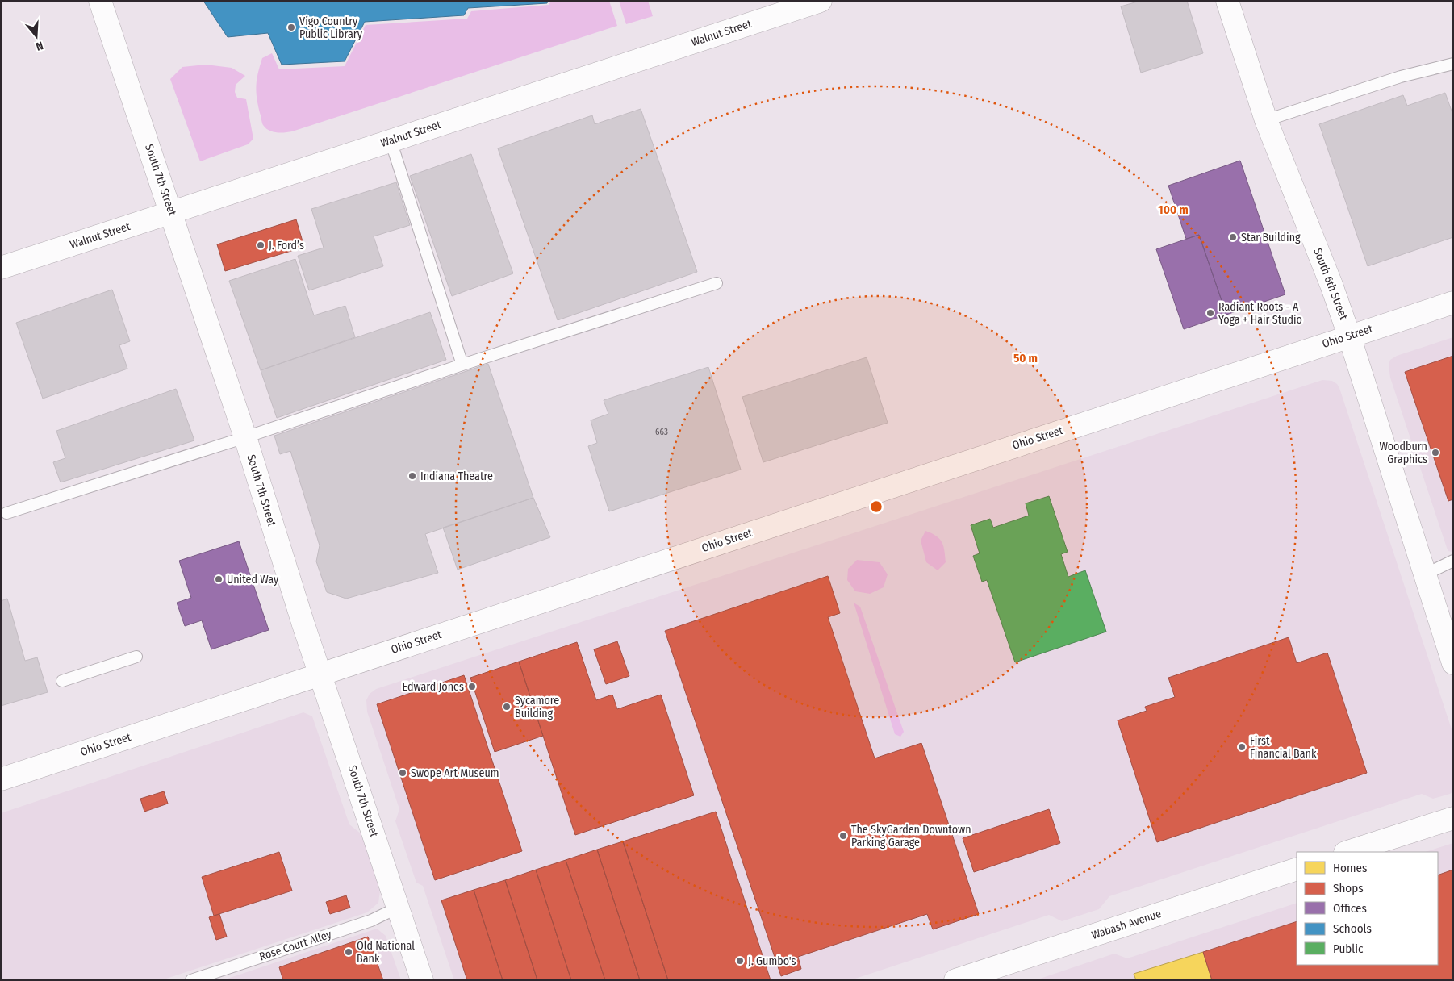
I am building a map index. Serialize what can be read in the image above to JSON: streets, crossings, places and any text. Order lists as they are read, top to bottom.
{
  "streets": {
    "main road": [
      "Walnut Street",
      "South 7th Street",
      "South 6th Street",
      "Ohio Street",
      "Wabash Avenue"
    ],
    "lane": ["Rose Court Alley"]
  },
  "crossings": [
    ["Walnut Street", "South 7th Street"],
    ["South 7th Street", "Ohio Street"],
    ["South 7th Street", "Rose Court Alley"],
    ["South 6th Street", "Ohio Street"]
  ],
  "places": [
    "Vigo Country Public Library",
    "Star Building",
    "J. Ford’s",
    "Radiant Roots - A Yoga + Hair Studio",
    "Woodburn Graphics",
    "Indiana Theatre",
    "United Way",
    "Edward Jones",
    "Sycamore Building",
    "First Financial Bank",
    "Swope Art Museum",
    "The SkyGarden Downtown Parking Garage",
    "Old National Bank",
    "J. Gumbo's"
  ],
  "house_numbers": ["663"],
  "legend": [
    "Homes",
    "Shops",
    "Offices",
    "Schools",
    "Public"
  ],
  "north": "bottom",
  "rings": ["100 m", "50 m"]
}
